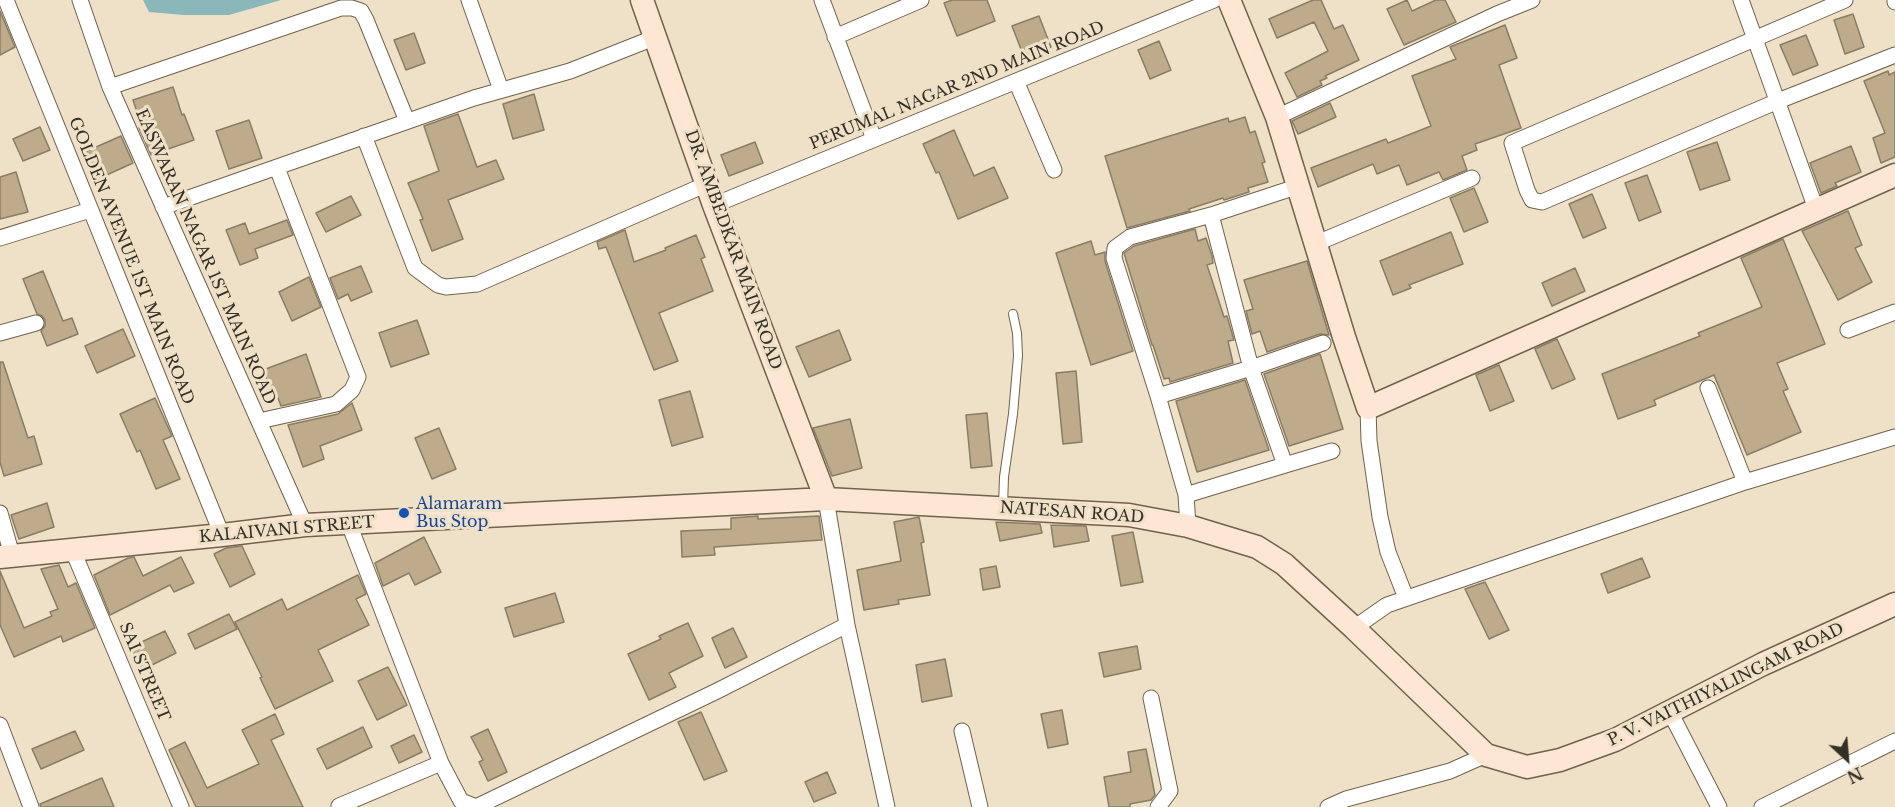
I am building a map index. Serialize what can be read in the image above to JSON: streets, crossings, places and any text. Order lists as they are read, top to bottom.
{
  "streets": {
    "street": [
      "PERUMAL NAGAR 2ND MAIN ROAD",
      "DR. AMBEDKAR MAIN ROAD",
      "EASWARAN NAGAR 1ST MAIN ROAD",
      "GOLDEN AVENUE 1ST MAIN ROAD",
      "NATESAN ROAD",
      "KALAIVANI STREET",
      "SAI STREET",
      "P. V. VAITHIYALINGAM ROAD"
    ]
  },
  "crossings": [
    ["PERUMAL NAGAR 2ND MAIN ROAD", "DR. AMBEDKAR MAIN ROAD"],
    ["DR. AMBEDKAR MAIN ROAD", "NATESAN ROAD"],
    ["DR. AMBEDKAR MAIN ROAD", "KALAIVANI STREET"],
    ["EASWARAN NAGAR 1ST MAIN ROAD", "KALAIVANI STREET"],
    ["GOLDEN AVENUE 1ST MAIN ROAD", "KALAIVANI STREET"],
    ["NATESAN ROAD", "KALAIVANI STREET"],
    ["NATESAN ROAD", "P. V. VAITHIYALINGAM ROAD"],
    ["KALAIVANI STREET", "SAI STREET"]
  ],
  "places": ["Alamaram Bus Stop"],
  "north": "bottom right"
}
